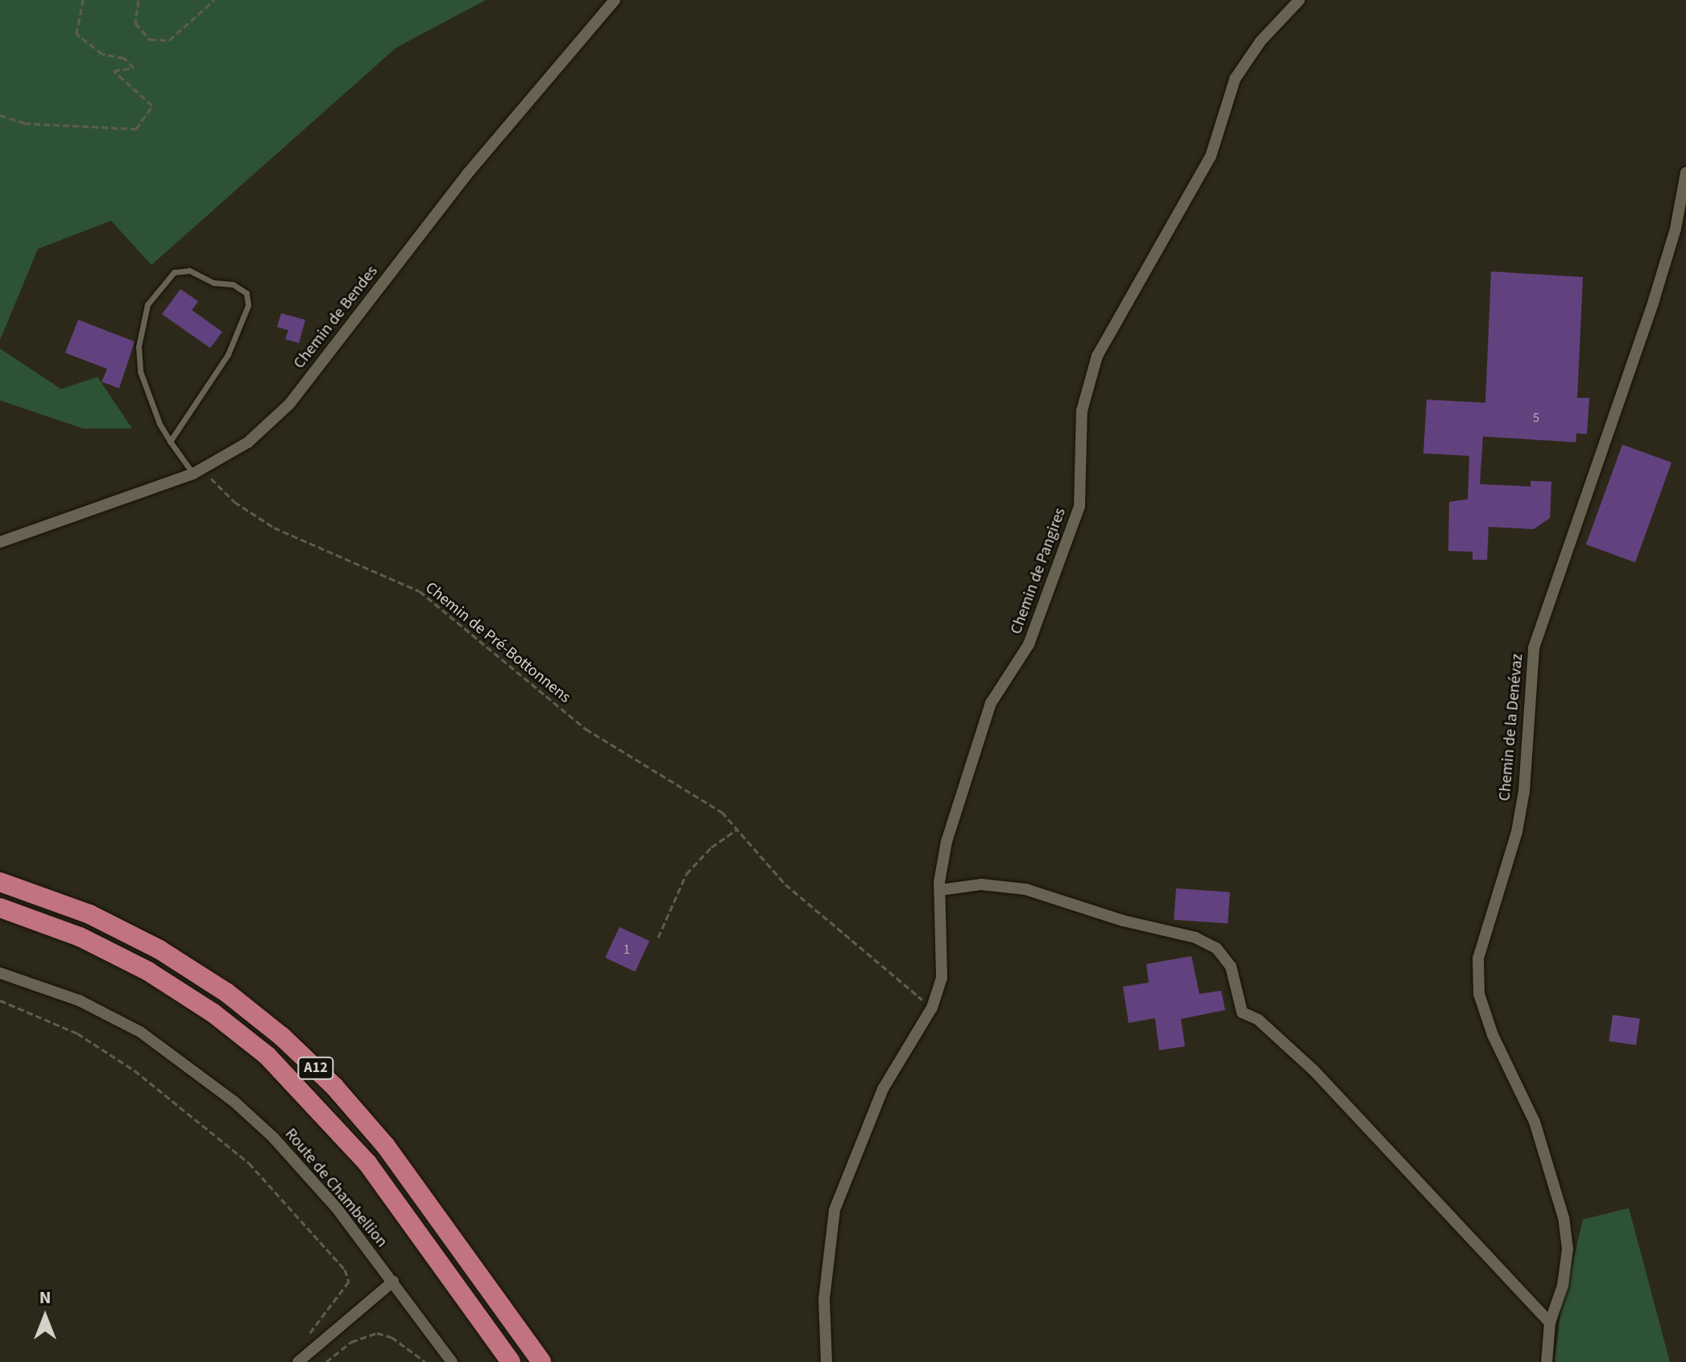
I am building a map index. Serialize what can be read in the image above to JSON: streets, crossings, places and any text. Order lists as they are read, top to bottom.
{
  "streets": {
    "highway": ["A12"],
    "street": [
      "Chemin de Bendes",
      "Chemin de Pangires",
      "Chemin de la Denévaz",
      "Route de Chambellion"
    ],
    "path": ["Chemin de Pré-Bottonnens"]
  },
  "crossings": [
    ["Chemin de Bendes", "Chemin de Pré-Bottonnens"],
    ["Chemin de Pangires", "Chemin de Pré-Bottonnens"]
  ],
  "house_numbers": ["5", "1"],
  "north": "top"
}
